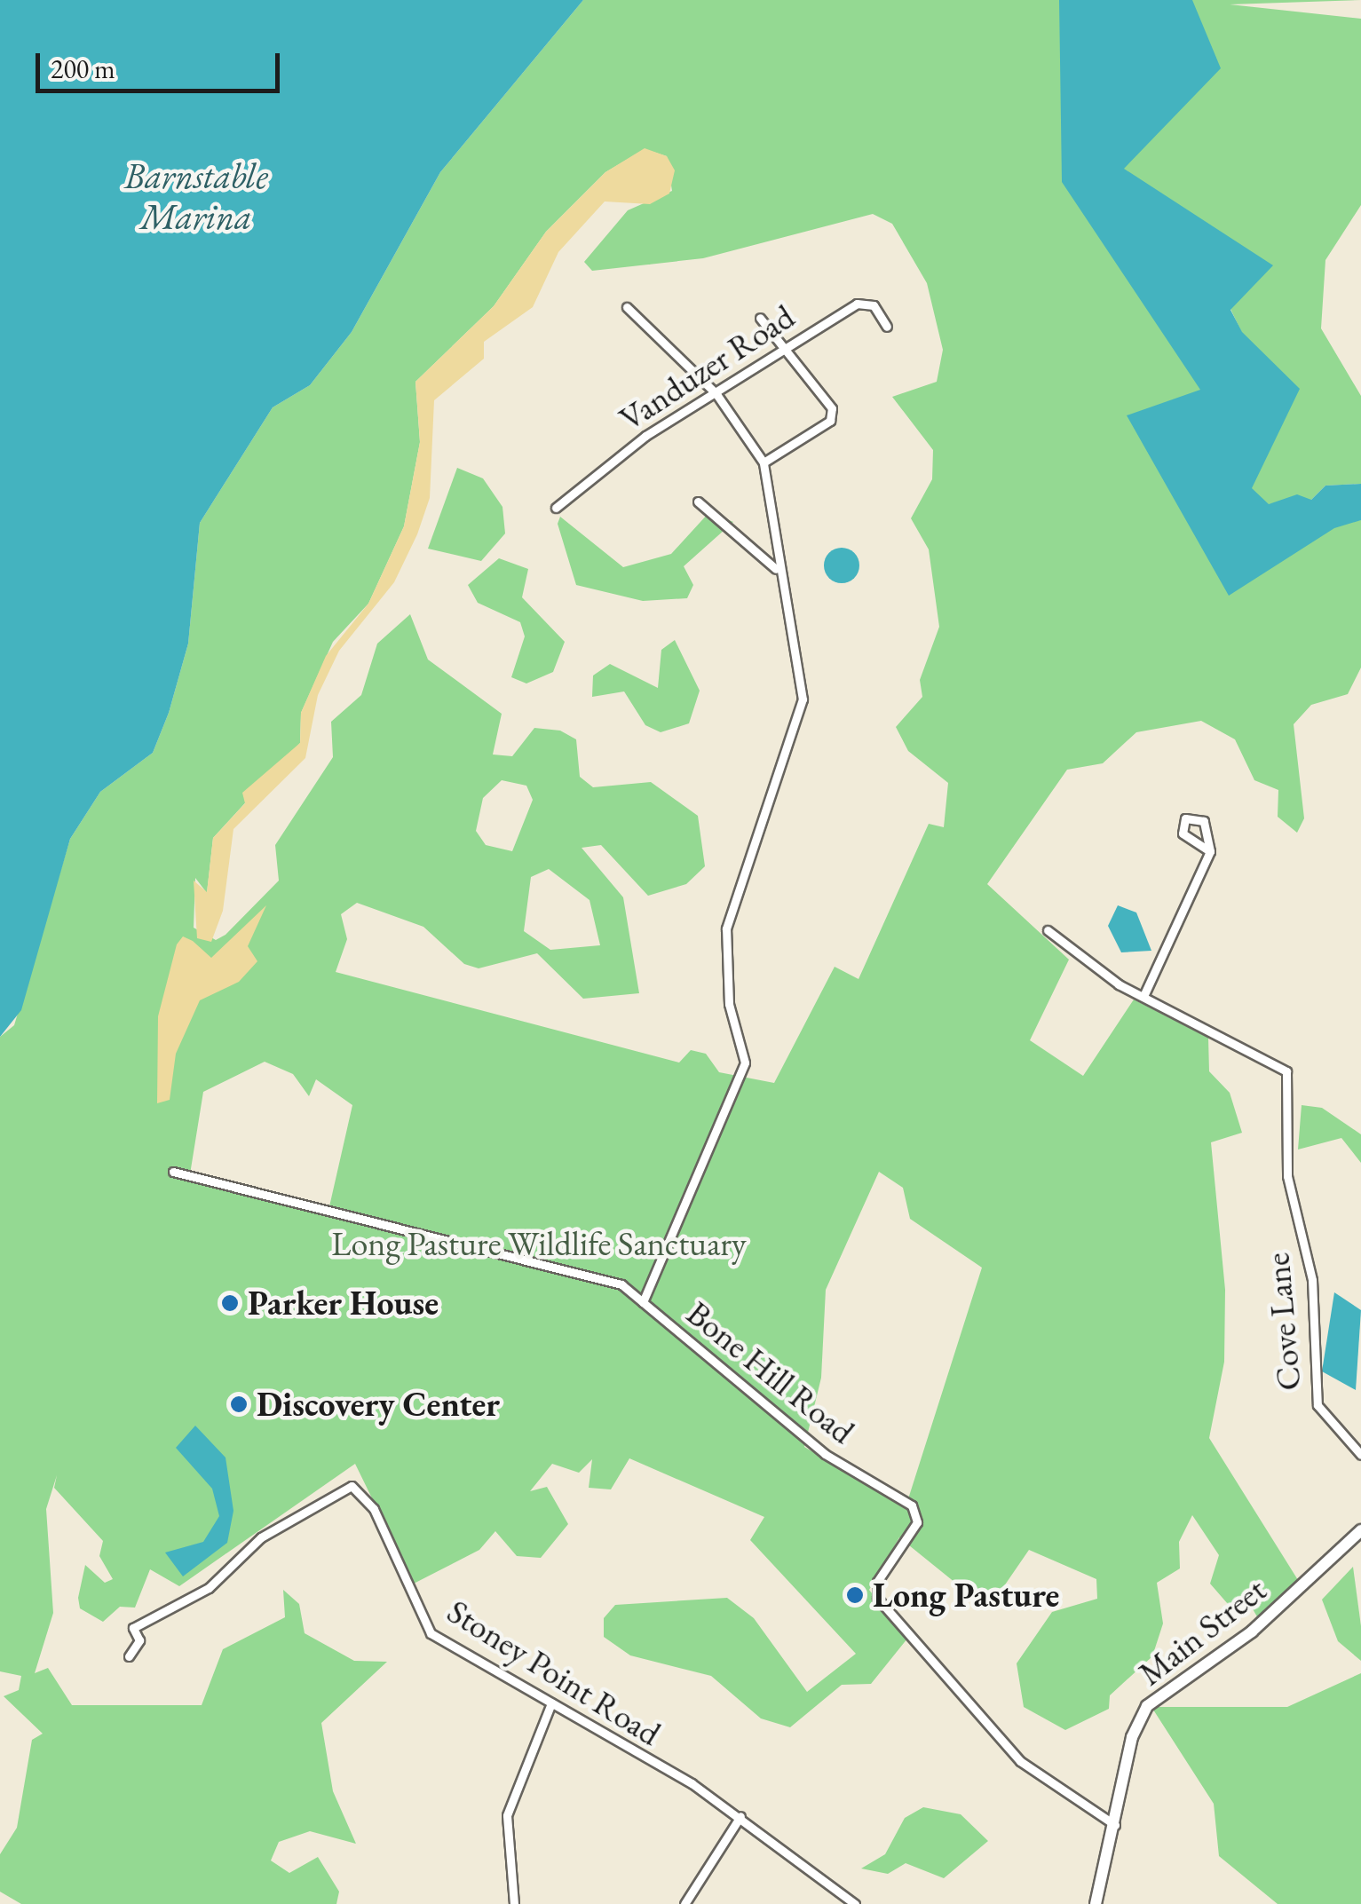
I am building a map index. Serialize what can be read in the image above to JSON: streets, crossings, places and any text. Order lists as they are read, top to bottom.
{
  "streets": {
    "main road": ["Main Street"],
    "street": [
      "Vanduzer Road",
      "Cove Lane",
      "Bone Hill Road",
      "Stoney Point Road"
    ]
  },
  "crossings": [
    ["Bone Hill Road", "Main Street"]
  ],
  "water": ["Barnstable Marina"],
  "parks": ["Long Pasture Wildlife Sanctuary"],
  "places": ["Parker House", "Discovery Center", "Long Pasture"],
  "scale_bar": "200 m"
}
